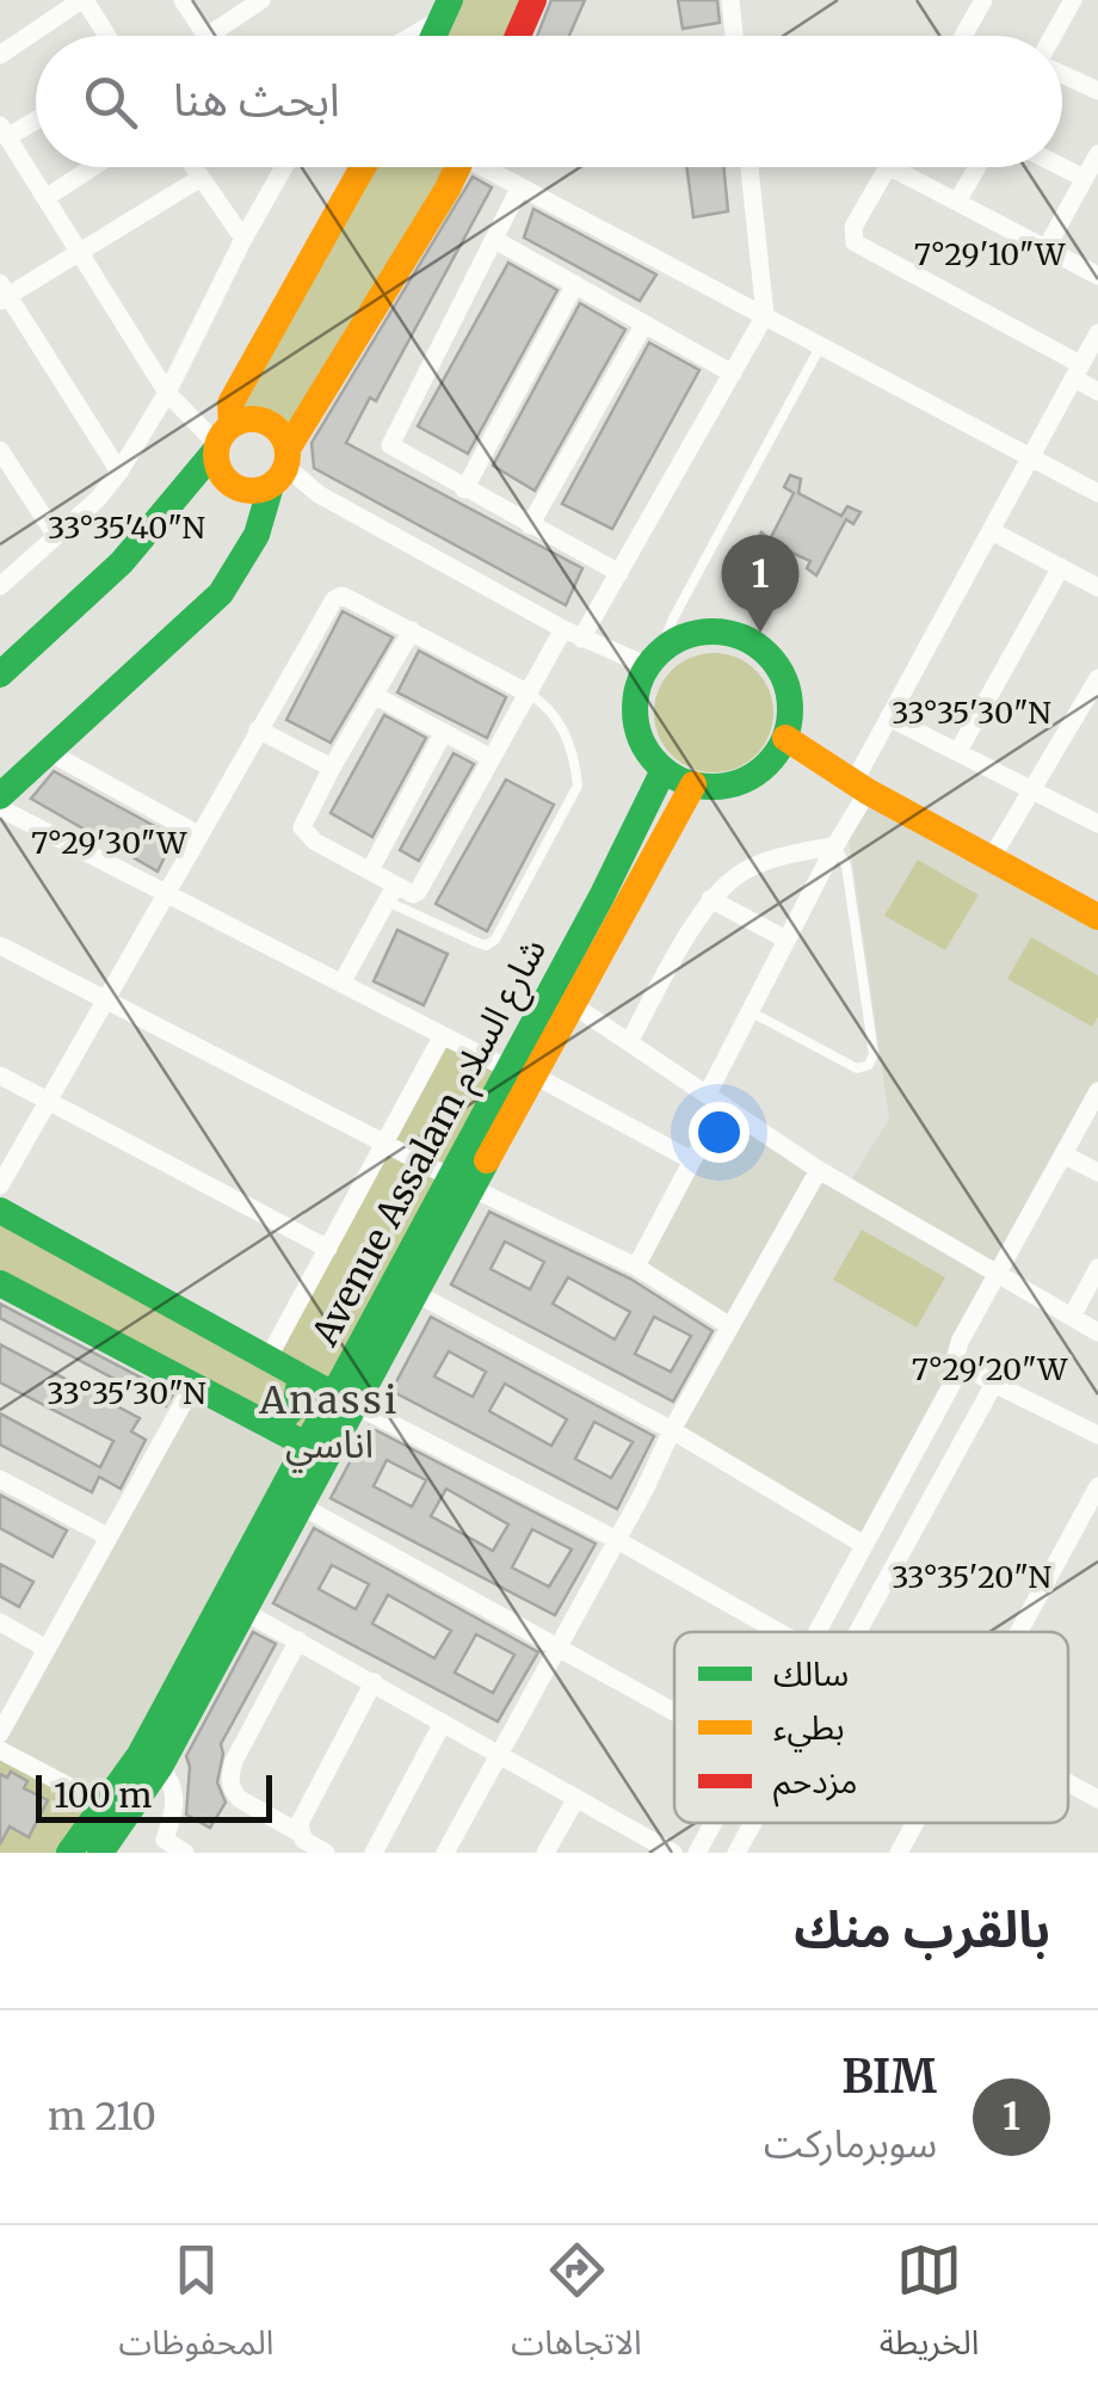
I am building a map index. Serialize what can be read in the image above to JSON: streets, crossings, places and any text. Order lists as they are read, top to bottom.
{
  "streets": {
    "street": ["Avenue Assalam شارع السلام"]
  },
  "districts": ["Anassi اناسي"],
  "legend": ["سالك", "بطيء", "مزدحم"],
  "scale_bar": "100 m",
  "page": {
    "search": "ابحث هنا",
    "pins": "1",
    "scale": "100 m",
    "heading": "بالقرب منك",
    "list": [
      {
        "mark": "1",
        "name": "BIM",
        "note": "سوبرماركت",
        "value": "210 m"
      }
    ],
    "nav": ["الخريطة", "الاتجاهات", "المحفوظات"]
  },
  "coordinates": [
    "7°29'10\"W",
    "33°35'40\"N",
    "33°35'30\"N",
    "7°29'30\"W",
    "7°29'20\"W",
    "33°35'20\"N"
  ]
}
